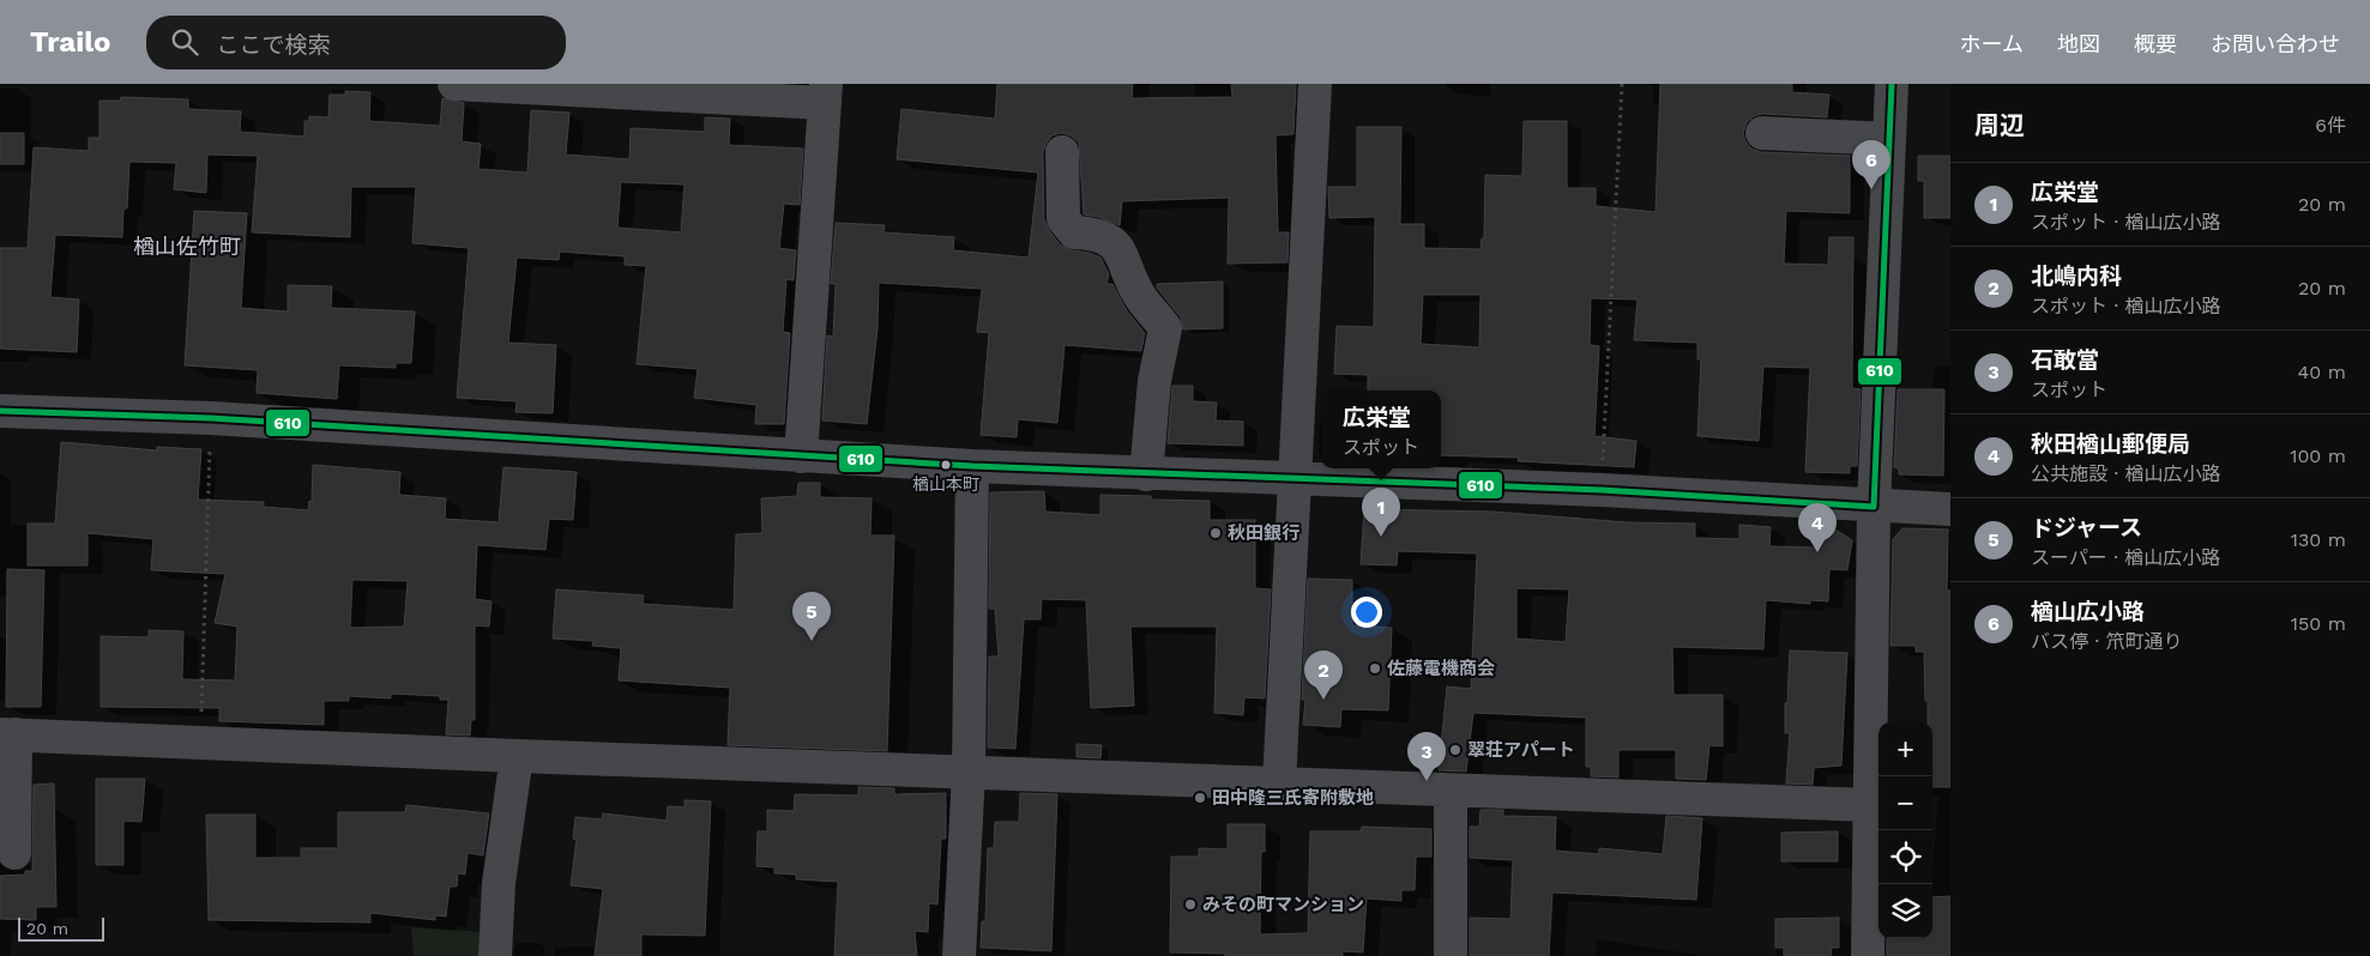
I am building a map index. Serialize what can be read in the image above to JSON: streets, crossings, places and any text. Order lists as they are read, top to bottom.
{
  "districts": ["楢山佐竹町"],
  "places": [
    "楢山本町",
    "秋田銀行",
    "佐藤電機商会",
    "翠荘アパート",
    "田中隆三氏寄附敷地",
    "みその町マンション"
  ],
  "lines": ["transit line 610"],
  "scale_bar": "20 m",
  "page": {
    "header": "Trailo",
    "search": "ここで検索",
    "nav": [
      "ホーム",
      "地図",
      "概要",
      "お問い合わせ"
    ],
    "heading": ["周辺", "6件"],
    "pins": [
      "6",
      "1",
      "4",
      "5",
      "2",
      "3"
    ],
    "list": [
      {
        "mark": "1",
        "name": "広栄堂",
        "note": "スポット · 楢山広小路",
        "value": "20 m"
      },
      {
        "mark": "2",
        "name": "北嶋内科",
        "note": "スポット · 楢山広小路",
        "value": "20 m"
      },
      {
        "mark": "3",
        "name": "石敢當",
        "note": "スポット",
        "value": "40 m"
      },
      {
        "mark": "4",
        "name": "秋田楢山郵便局",
        "note": "公共施設 · 楢山広小路",
        "value": "100 m"
      },
      {
        "mark": "5",
        "name": "ドジャース",
        "note": "スーパー · 楢山広小路",
        "value": "130 m"
      },
      {
        "mark": "6",
        "name": "楢山広小路",
        "note": "バス停 · 笊町通り",
        "value": "150 m"
      }
    ],
    "popup": ["広栄堂", "スポット"],
    "map_buttons": ["+", "−"],
    "scale": "20 m"
  }
}
